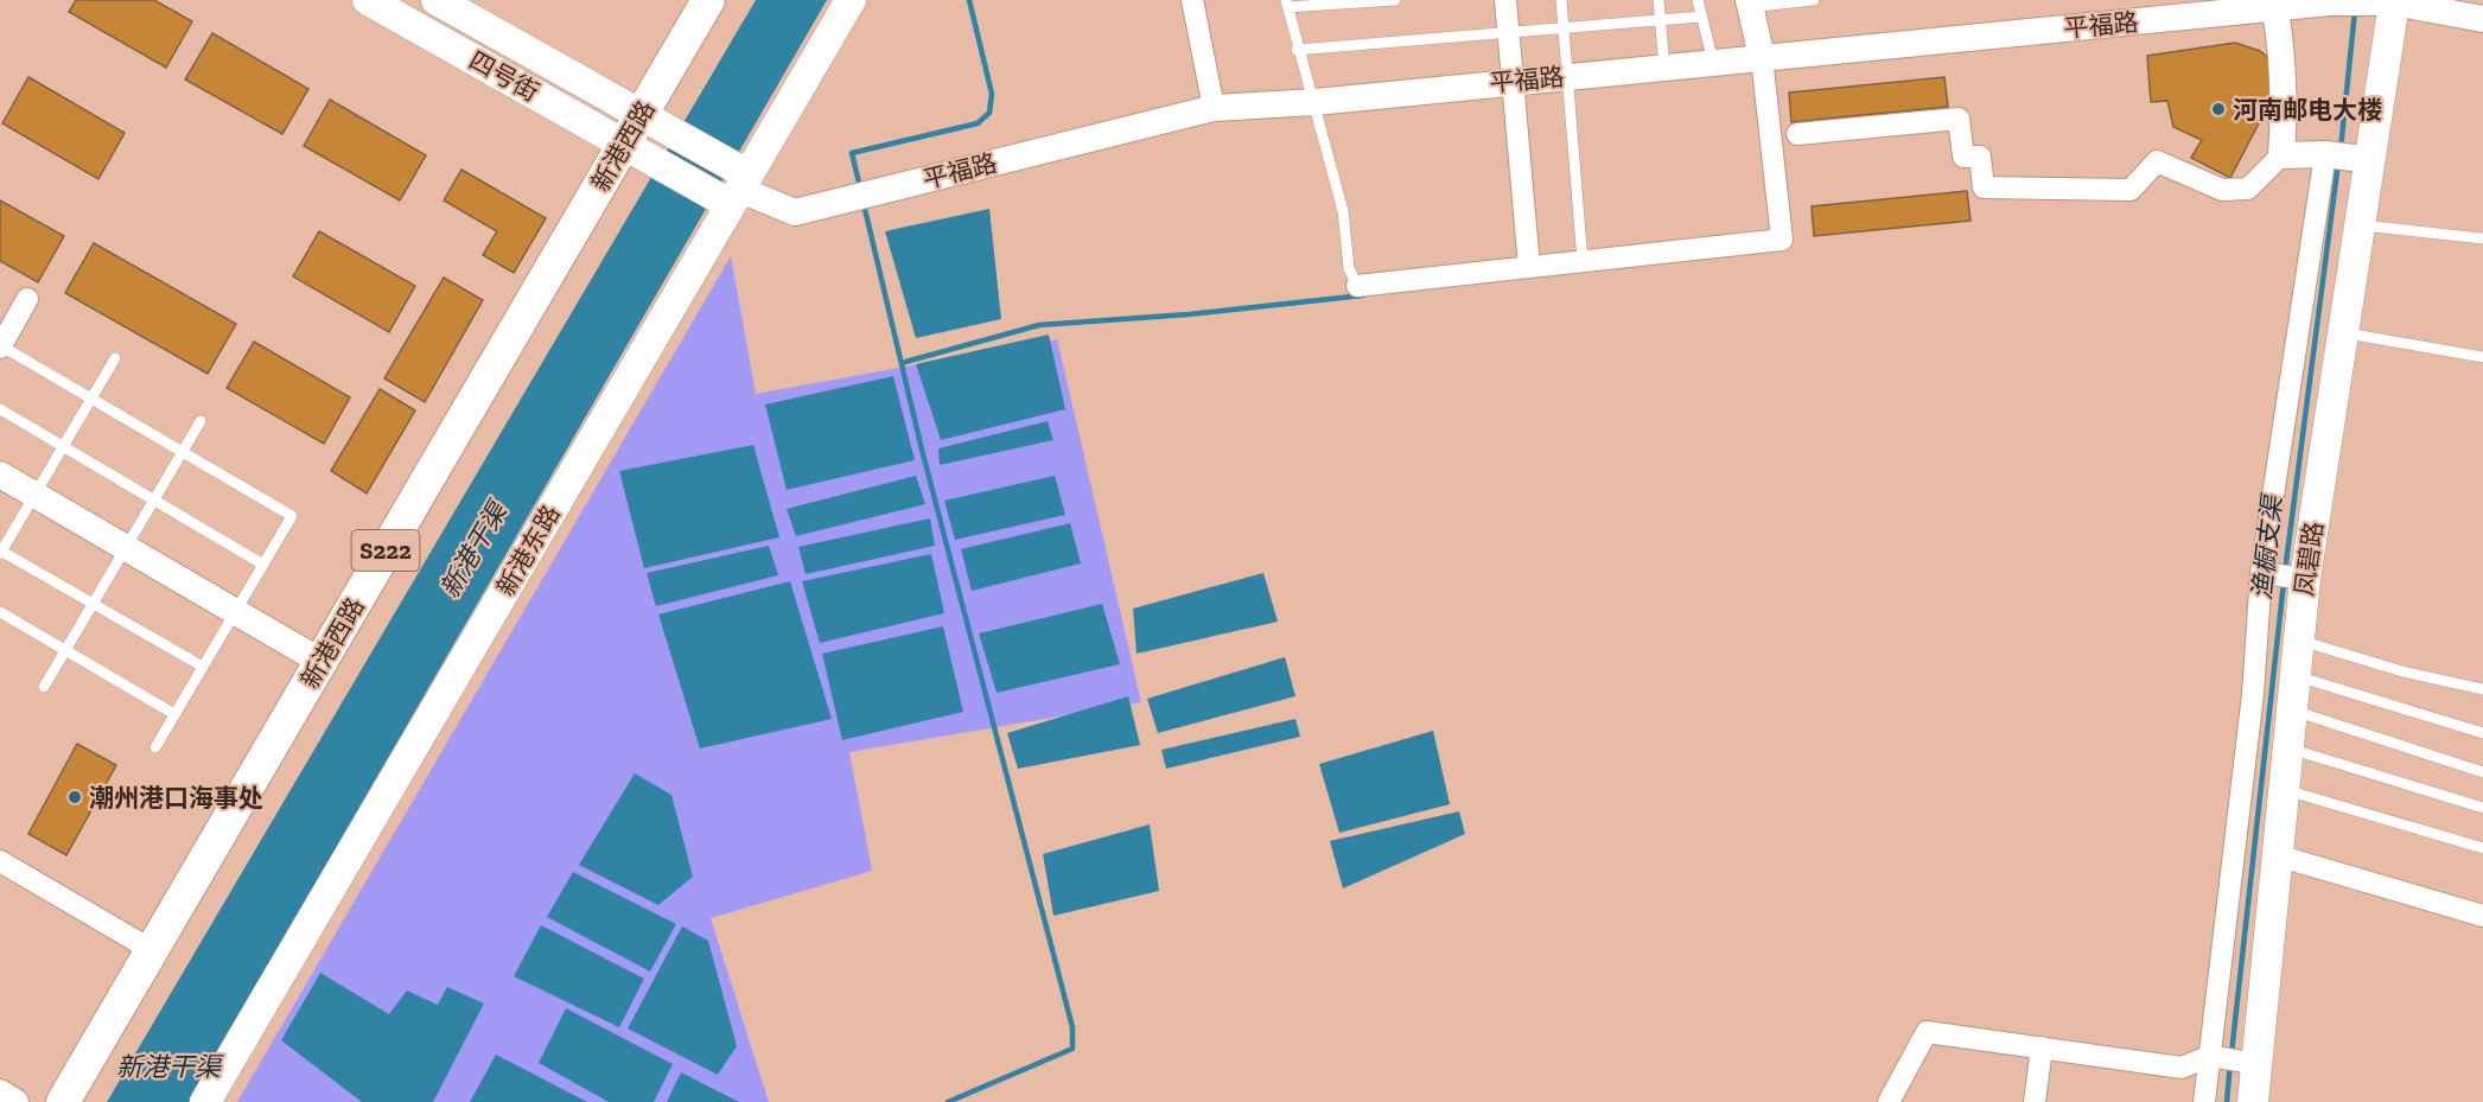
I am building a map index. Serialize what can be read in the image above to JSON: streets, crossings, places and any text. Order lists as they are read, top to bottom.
{
  "streets": {
    "main road": [
      "四号街",
      "新港西路",
      "S222",
      "新港东路",
      "凤碧路"
    ],
    "street": ["平福路"]
  },
  "crossings": [
    ["平福路", "四号街"],
    ["平福路", "新港东路"],
    ["平福路", "凤碧路"],
    ["四号街", "新港东路"]
  ],
  "water": ["渔橱支渠", "新港干渠"],
  "places": ["河南邮电大楼", "潮州港口海事处"]
}
